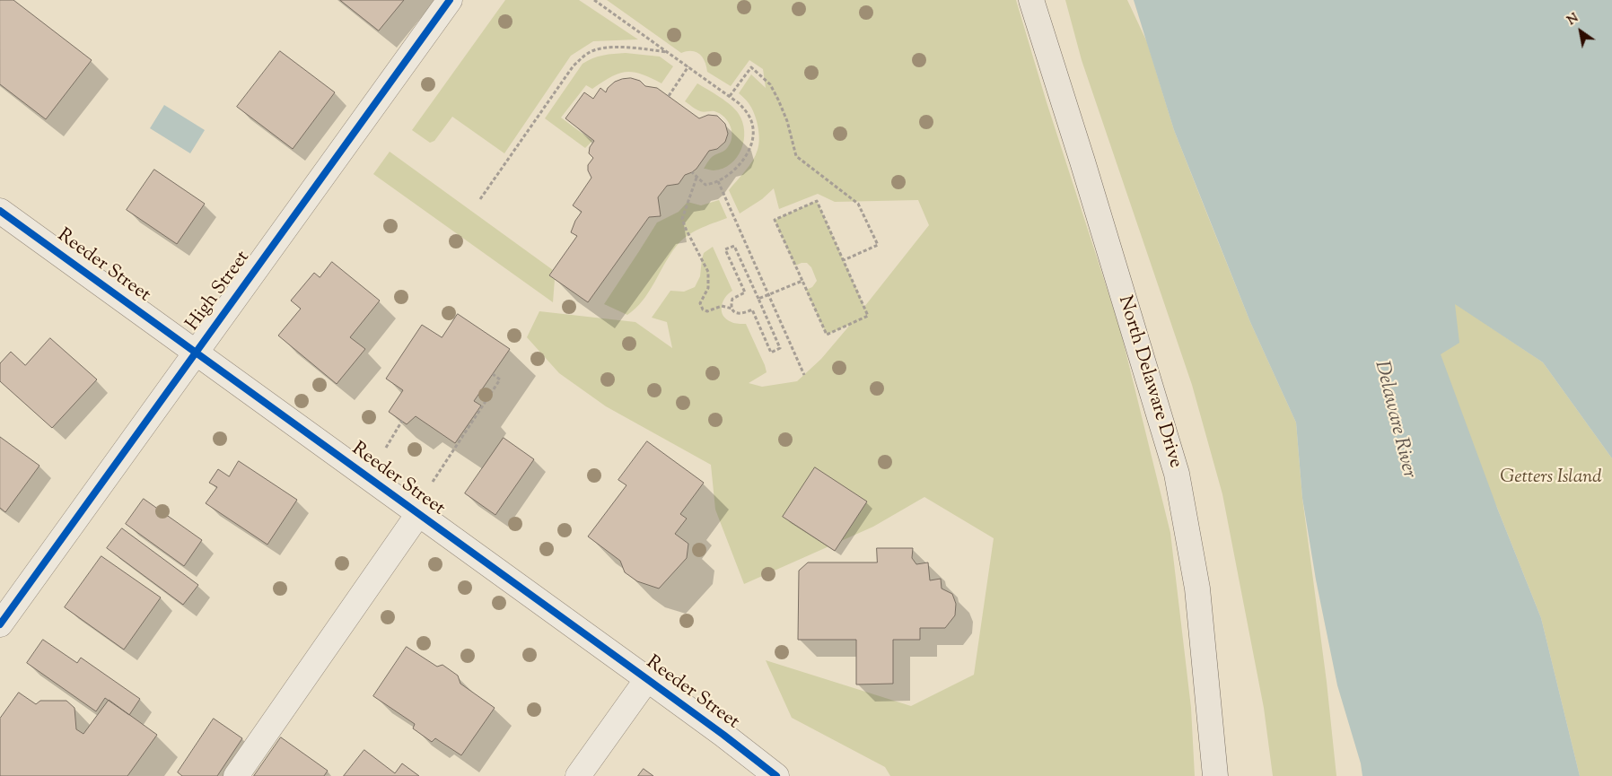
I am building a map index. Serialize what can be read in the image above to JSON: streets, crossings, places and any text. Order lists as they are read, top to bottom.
{
  "streets": {
    "main road": ["North Delaware Drive"],
    "street": ["Reeder Street", "High Street"]
  },
  "crossings": [
    ["Reeder Street", "High Street"]
  ],
  "water": ["Delaware River"],
  "parks": ["Getters Island"],
  "north": "top left"
}
